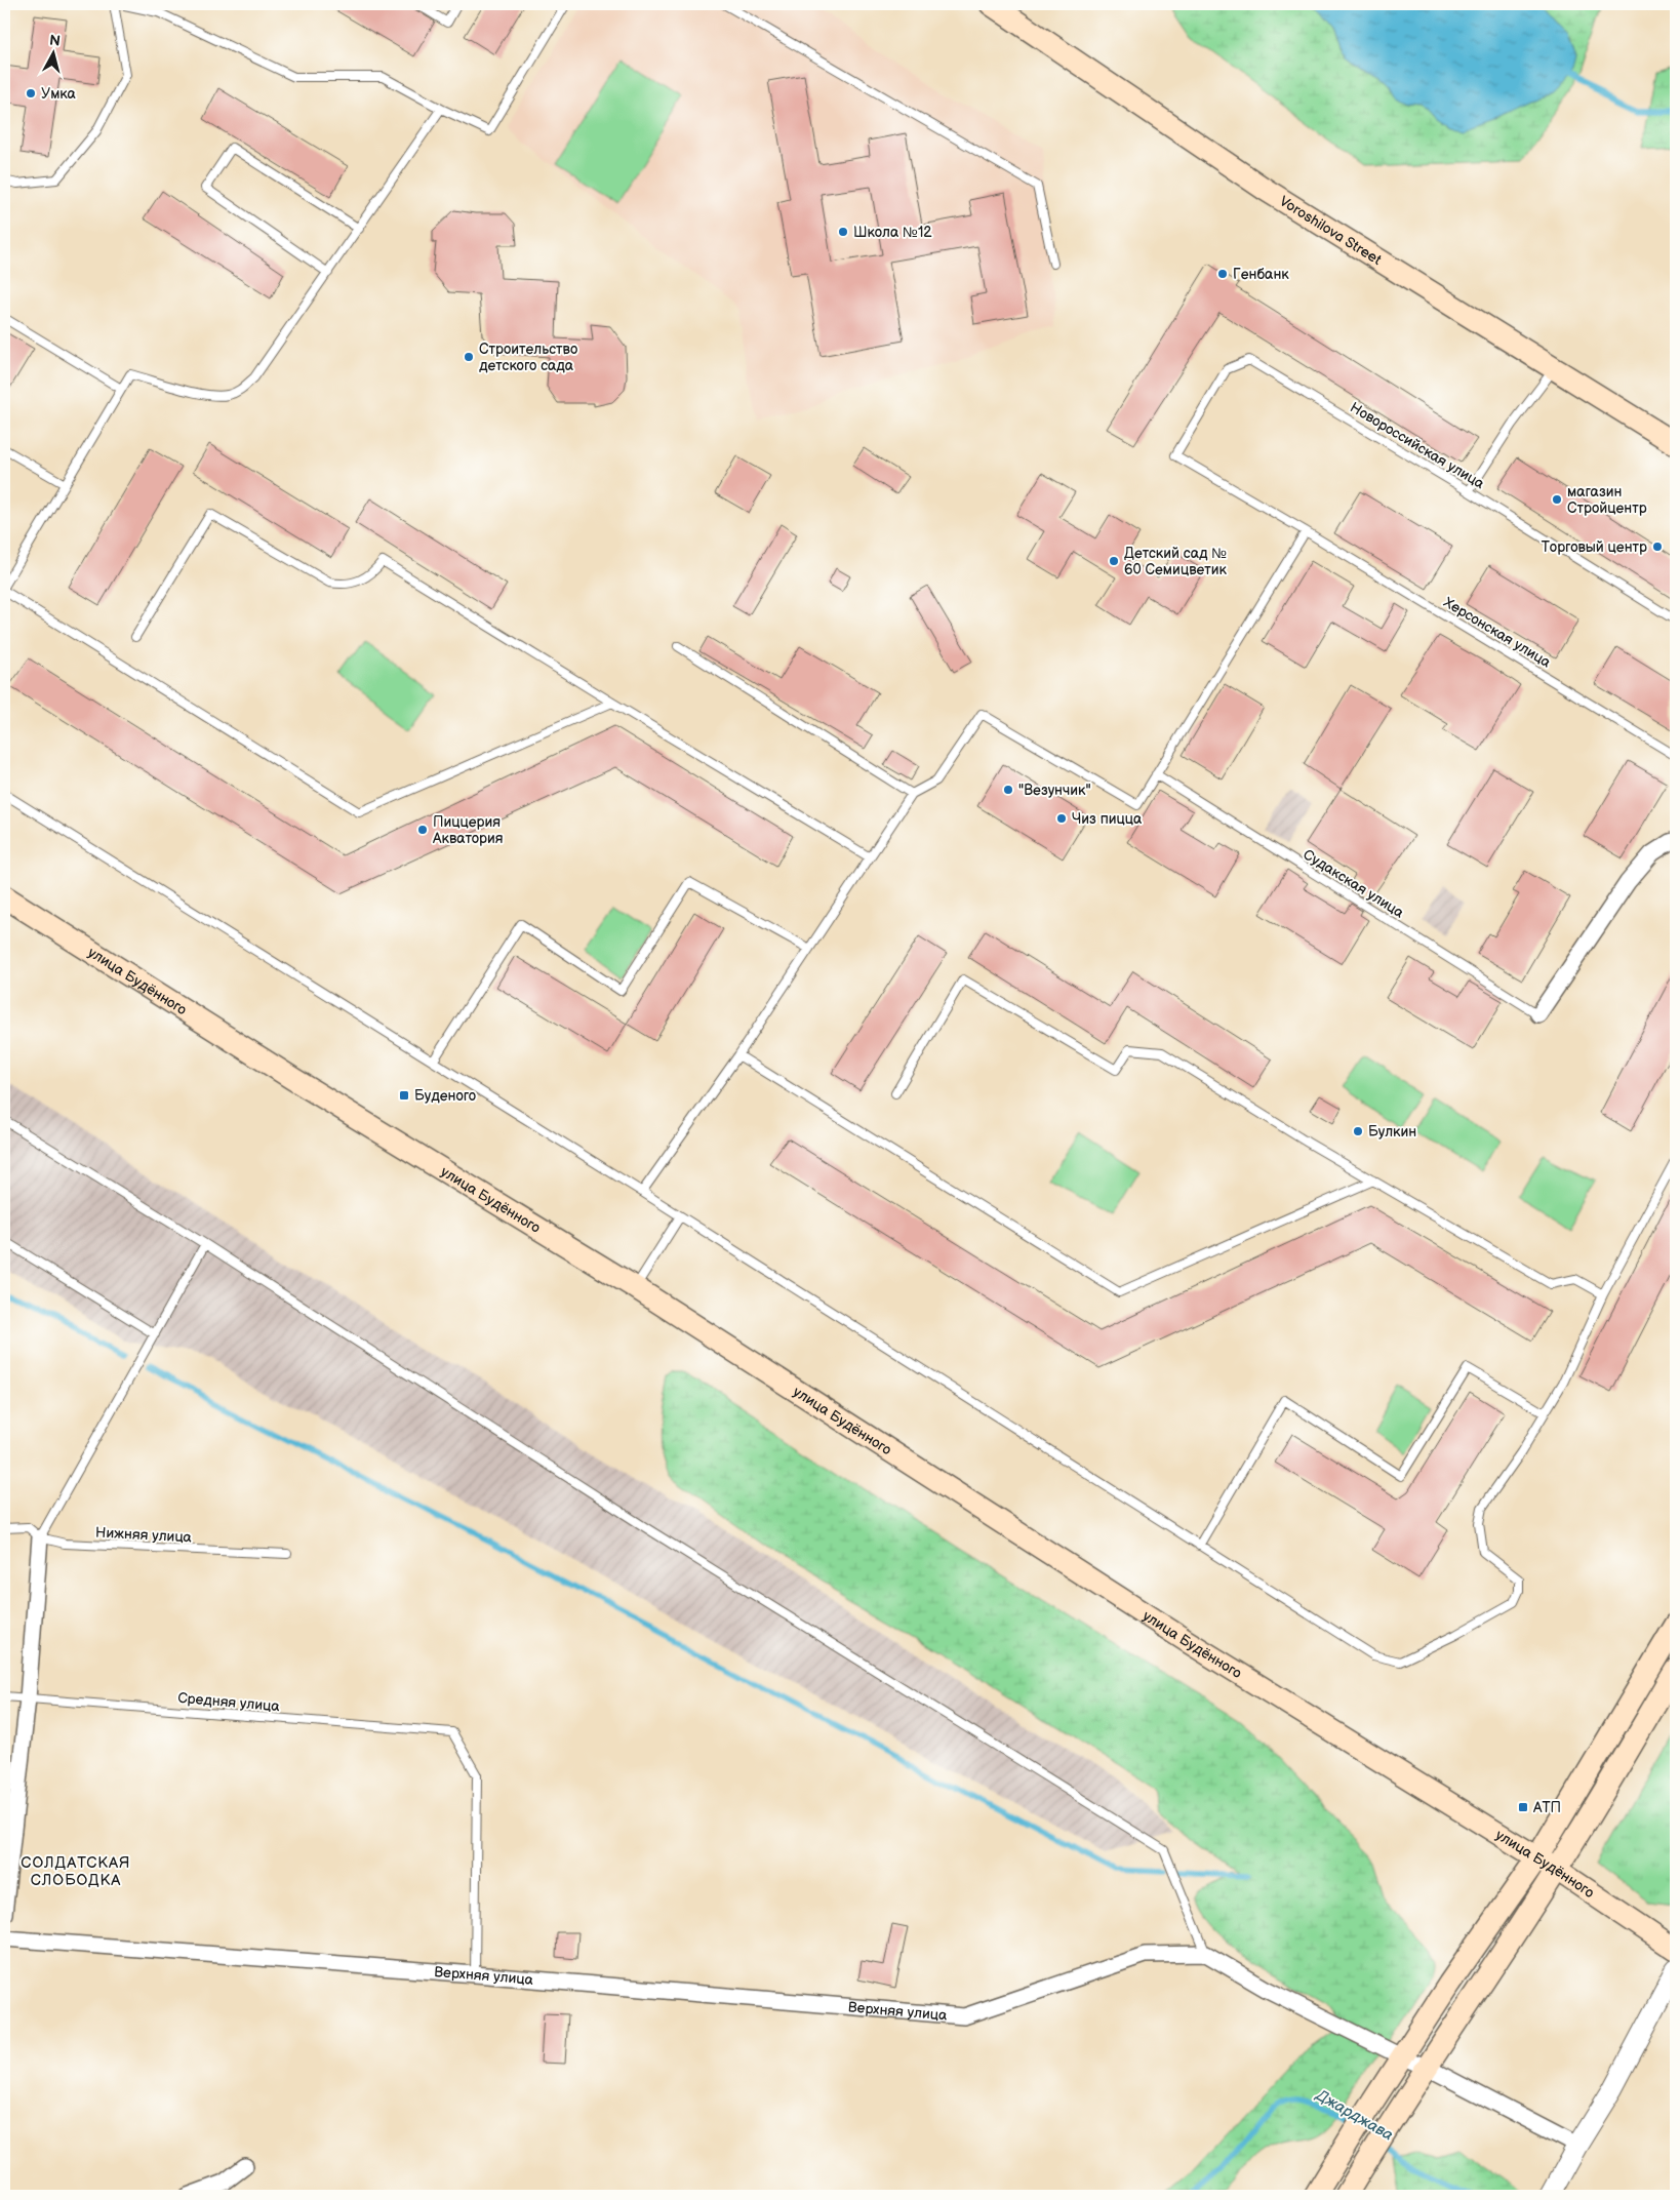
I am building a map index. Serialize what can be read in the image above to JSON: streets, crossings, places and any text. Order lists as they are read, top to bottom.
{
  "streets": {
    "main road": ["Voroshilova Street", "улица Будённого"],
    "street": ["Верхняя улица"],
    "lane": [
      "Новороссийская улица",
      "Херсонская улица",
      "Судакская улица",
      "Нижняя улица",
      "Средняя улица"
    ]
  },
  "crossings": [
    ["Новороссийская улица", "Херсонская улица"],
    ["Средняя улица", "Верхняя улица"]
  ],
  "districts": ["СОЛДАТСКАЯ СЛОБОДКА"],
  "water": ["Джарджава"],
  "places": {
    "other": [
      "Умка",
      "Школа №12",
      "Генбанк",
      "Строительство детского сада",
      "магазин Стройцентр",
      "Торговый центр",
      "Детский сад № 60 Семицветик",
      "\"Везунчик\"",
      "Чиз пицца",
      "Пиццерия Акватория",
      "Булкин"
    ],
    "transit": ["Буденого", "АТП"]
  },
  "north": "top"
}
